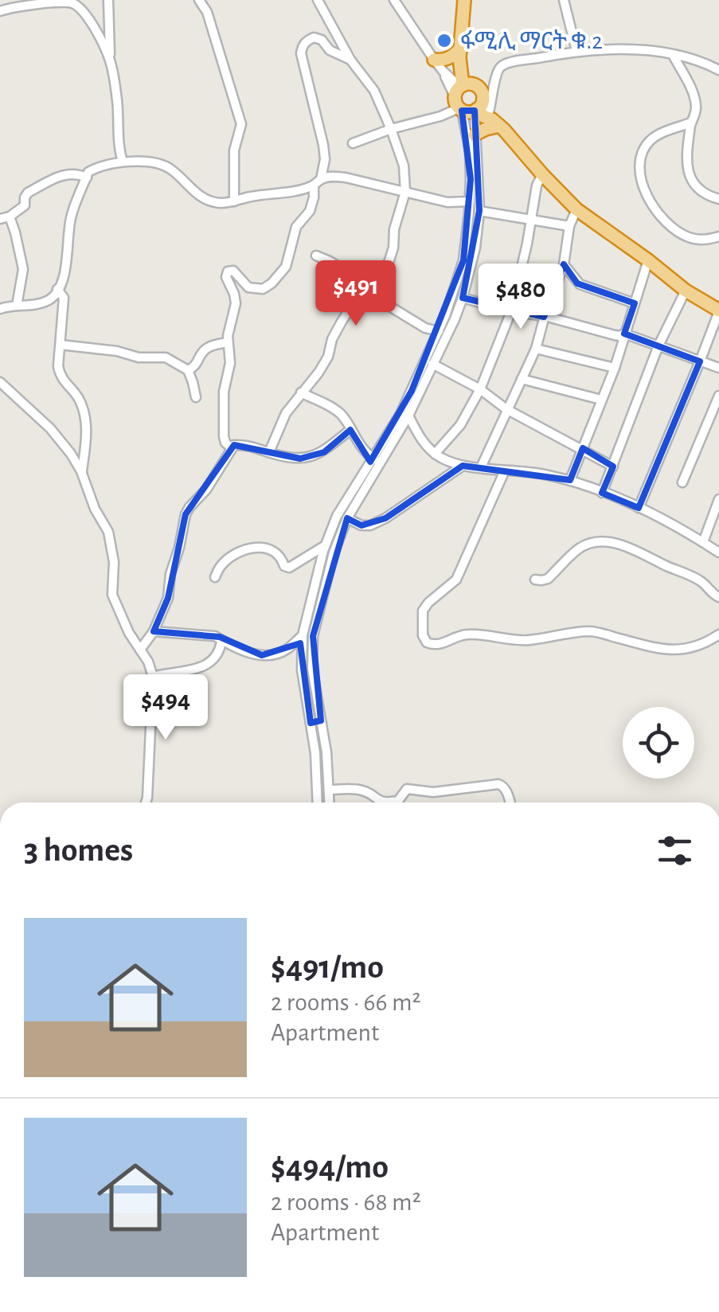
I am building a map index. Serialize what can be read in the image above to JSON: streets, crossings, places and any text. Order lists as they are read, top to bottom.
{
  "places": ["ፋሚሊ ማርት ቁ.2"],
  "page": {
    "price": ["$491", "$480", "$494"],
    "heading": "3 homes",
    "list": [
      {
        "name": "$491/mo",
        "note": "2 rooms · 66 m² · Apartment"
      },
      {
        "name": "$494/mo",
        "note": "2 rooms · 68 m² · Apartment"
      }
    ]
  }
}
